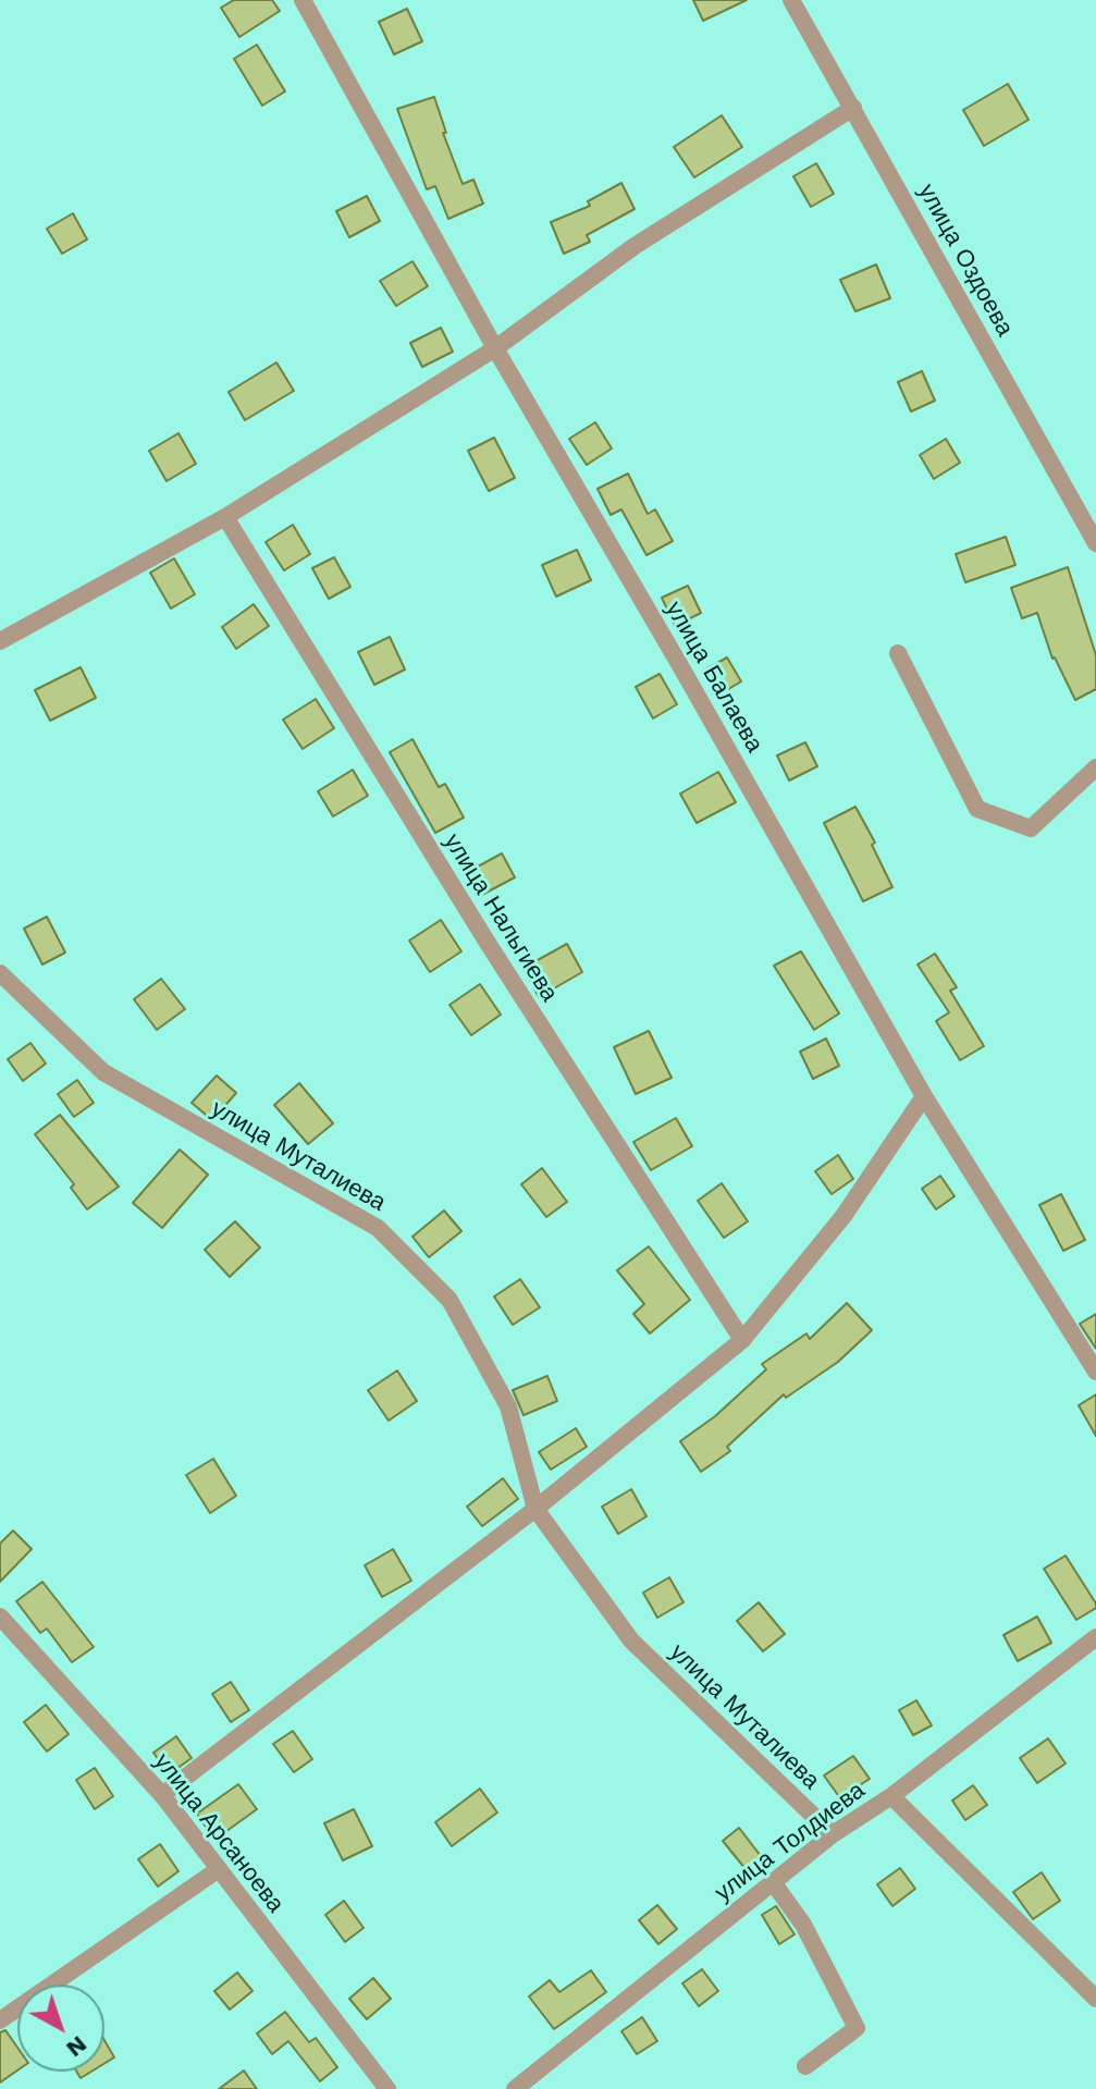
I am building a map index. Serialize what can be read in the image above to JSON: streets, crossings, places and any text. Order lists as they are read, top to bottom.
{
  "streets": {
    "street": [
      "улица Оздоева",
      "улица Балаева",
      "улица Нальгиева",
      "улица Муталиева",
      "улица Арсаноева",
      "улица Толдиева"
    ]
  },
  "crossings": [
    ["улица Муталиева", "улица Толдиева"]
  ],
  "north": "bottom right"
}
